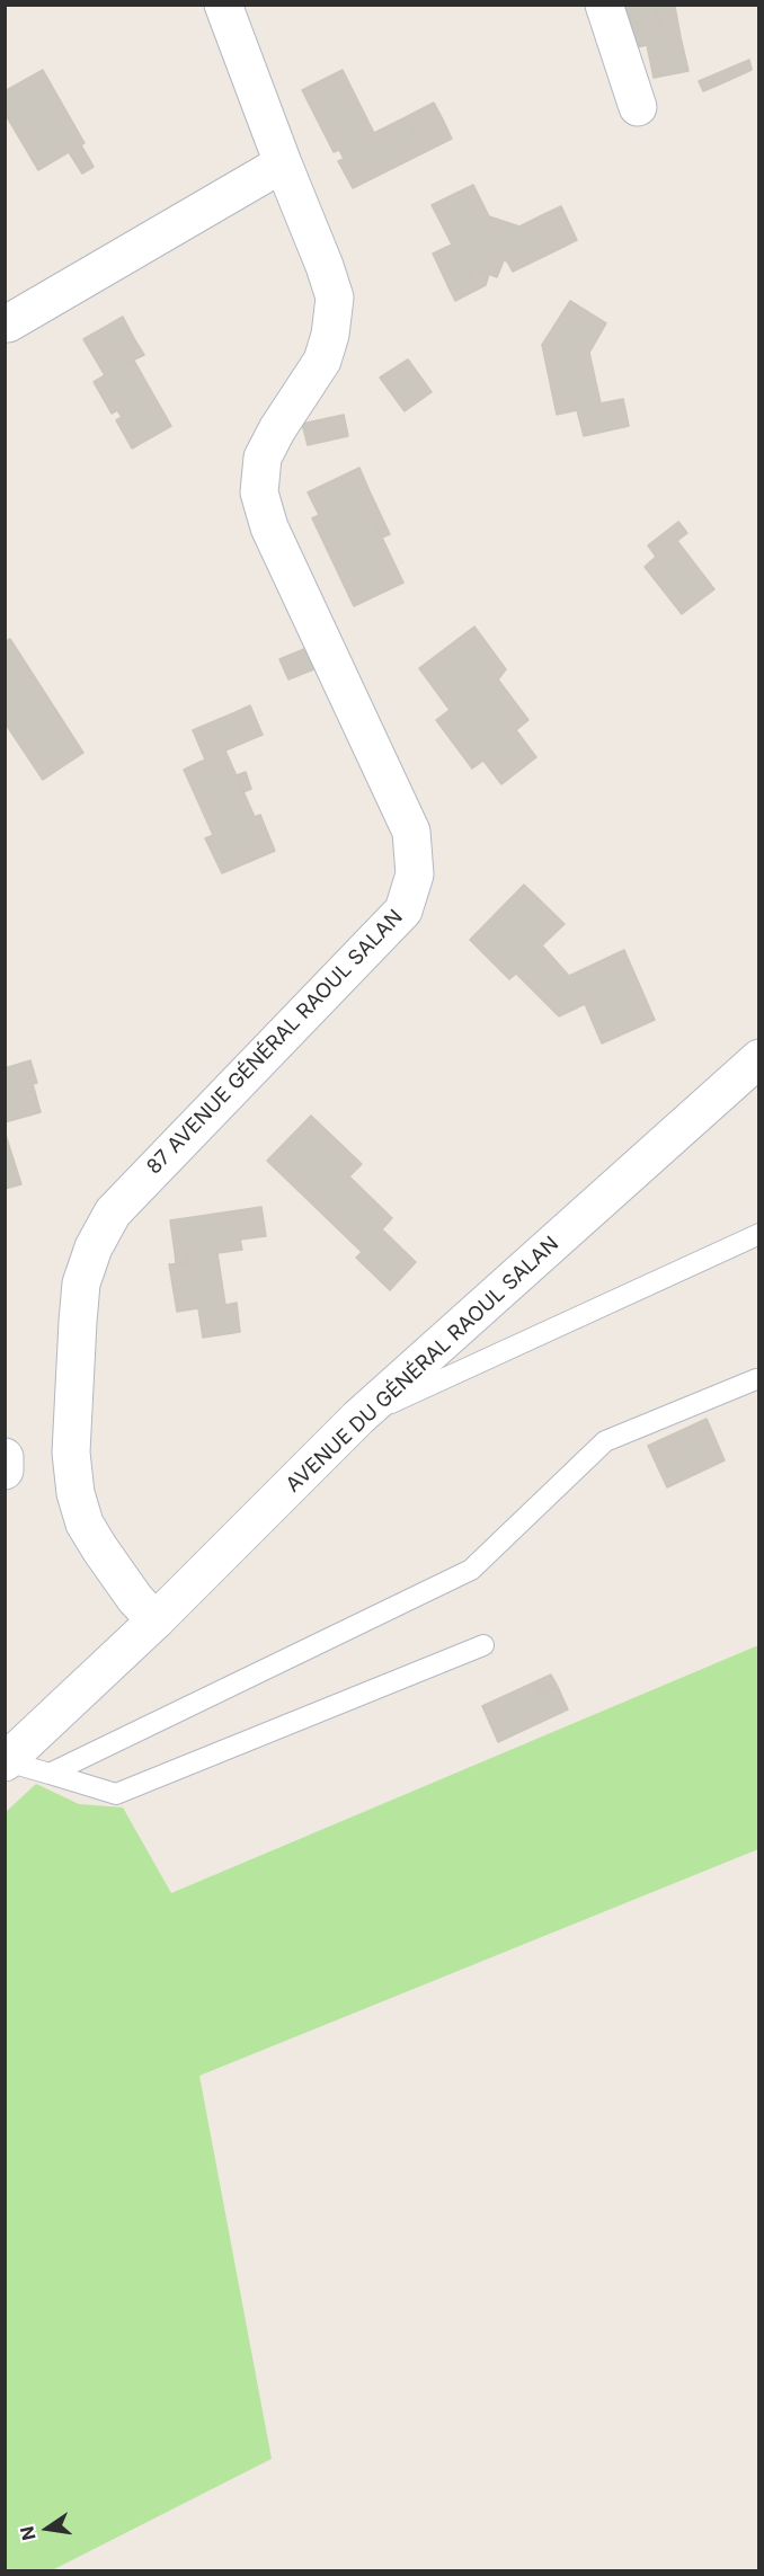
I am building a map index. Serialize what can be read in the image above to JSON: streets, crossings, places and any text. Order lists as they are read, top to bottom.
{
  "streets": {
    "street": ["87 AVENUE GÉNÉRAL RAOUL SALAN", "AVENUE DU GÉNÉRAL RAOUL SALAN"]
  },
  "crossings": [
    ["87 AVENUE GÉNÉRAL RAOUL SALAN", "AVENUE DU GÉNÉRAL RAOUL SALAN"]
  ],
  "north": "left"
}
